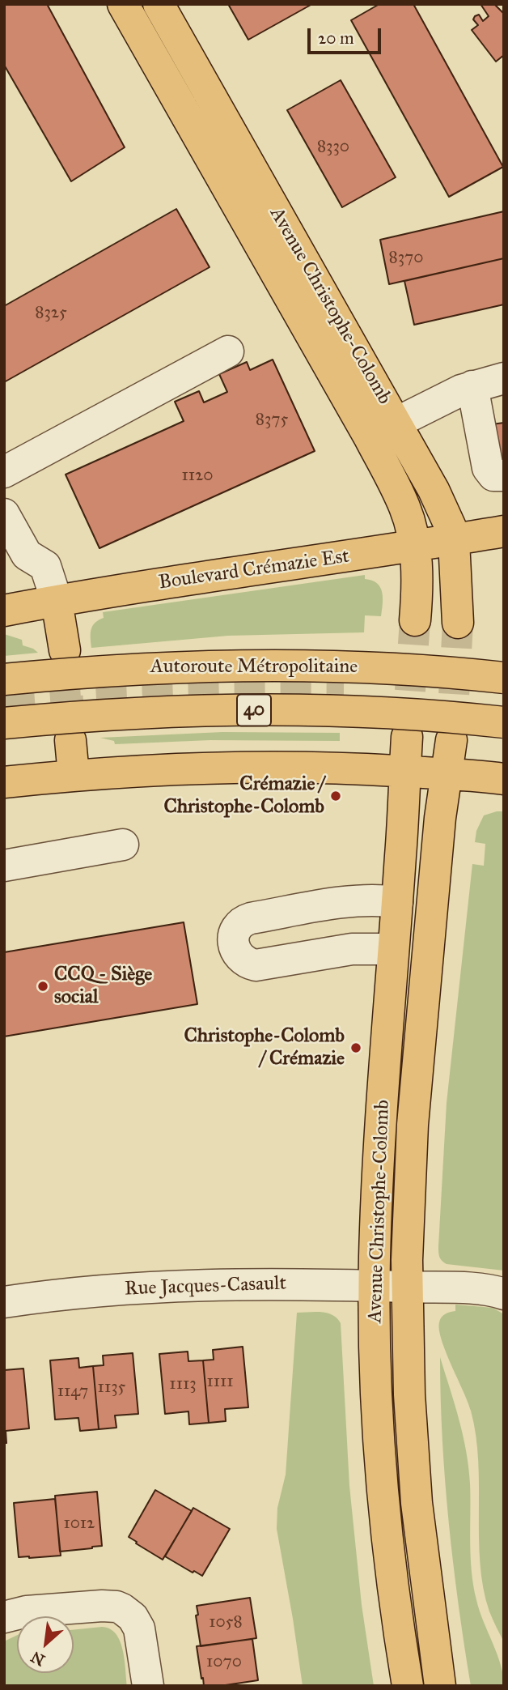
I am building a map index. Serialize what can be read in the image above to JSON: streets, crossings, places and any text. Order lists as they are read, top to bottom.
{
  "streets": {
    "main road": [
      "Avenue Christophe-Colomb",
      "Boulevard Crémazie Est",
      "Autoroute Métropolitaine",
      "40"
    ],
    "street": ["Rue Jacques-Casault"]
  },
  "crossings": [
    ["Avenue Christophe-Colomb", "Boulevard Crémazie Est"],
    ["Avenue Christophe-Colomb", "Rue Jacques-Casault"]
  ],
  "places": ["Crémazie / Christophe-Colomb", "CCQ - Siège social", "Christophe-Colomb / Crémazie"],
  "house_numbers": [
    "8330",
    "8370",
    "8325",
    "8375",
    "1120",
    "1111",
    "1113",
    "1135",
    "1147",
    "1012",
    "1058",
    "1070"
  ],
  "scale_bar": "20 m",
  "north": "bottom left"
}
